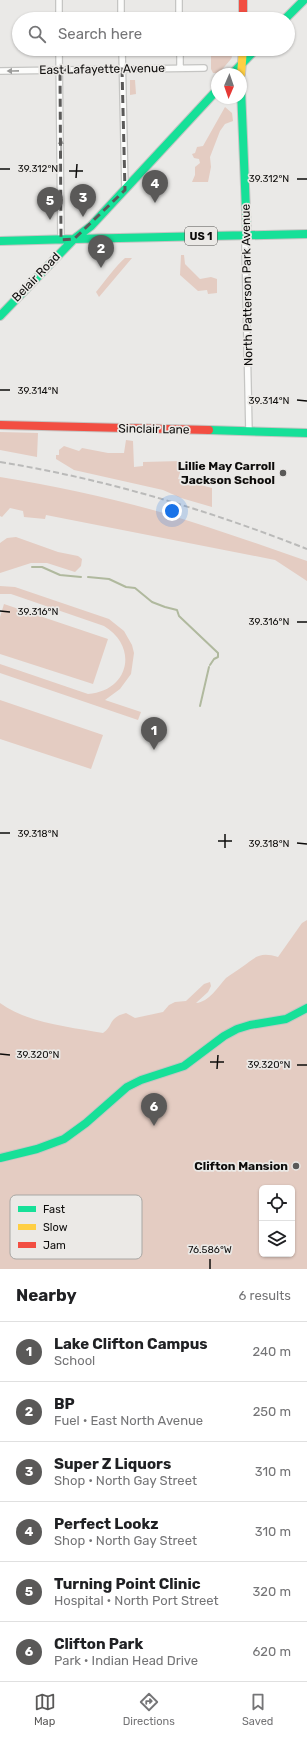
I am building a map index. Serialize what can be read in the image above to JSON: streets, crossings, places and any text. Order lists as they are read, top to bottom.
{
  "streets": {
    "main road": [
      "US 1",
      "Belair Road",
      "North Patterson Park Avenue",
      "Sinclair Lane"
    ],
    "street": ["East Lafayette Avenue"]
  },
  "crossings": [
    ["US 1", "Belair Road"],
    ["US 1", "North Patterson Park Avenue"],
    ["North Patterson Park Avenue", "Sinclair Lane"]
  ],
  "places": ["Lillie May Carroll Jackson School", "Clifton Mansion"],
  "legend": ["Fast", "Slow", "Jam"],
  "north": "bottom",
  "page": {
    "search": "Search here",
    "pins": [
      "4",
      "3",
      "5",
      "2",
      "1",
      "6"
    ],
    "heading": ["Nearby", "6 results"],
    "list": [
      {
        "mark": "1",
        "name": "Lake Clifton Campus",
        "note": "School",
        "value": "240 m"
      },
      {
        "mark": "2",
        "name": "BP",
        "note": "Fuel · East North Avenue",
        "value": "250 m"
      },
      {
        "mark": "3",
        "name": "Super Z Liquors",
        "note": "Shop · North Gay Street",
        "value": "310 m"
      },
      {
        "mark": "4",
        "name": "Perfect Lookz",
        "note": "Shop · North Gay Street",
        "value": "310 m"
      },
      {
        "mark": "5",
        "name": "Turning Point Clinic",
        "note": "Hospital · North Port Street",
        "value": "320 m"
      },
      {
        "mark": "6",
        "name": "Clifton Park",
        "note": "Park · Indian Head Drive",
        "value": "620 m"
      }
    ],
    "nav": ["Map", "Directions", "Saved"]
  },
  "coordinates": [
    "39.312°N",
    "39.314°N",
    "39.316°N",
    "39.318°N",
    "39.320°N",
    "76.586°W"
  ]
}
